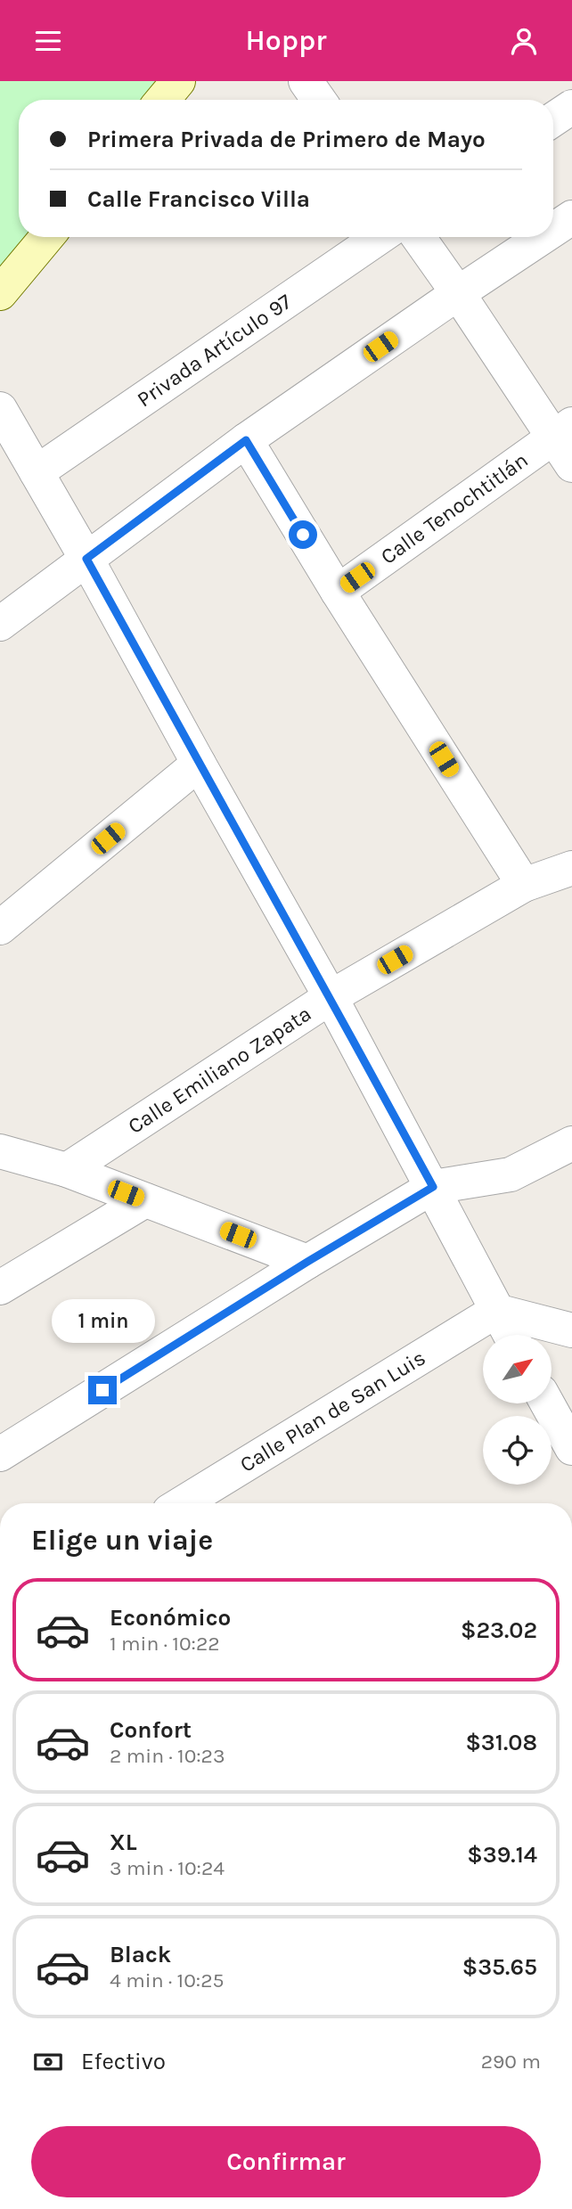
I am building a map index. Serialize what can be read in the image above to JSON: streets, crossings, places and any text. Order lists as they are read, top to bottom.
{
  "streets": {
    "street": [
      "Privada Artículo 97",
      "Calle Tenochtitlán",
      "Calle Emiliano Zapata",
      "Calle Plan de San Luis"
    ]
  },
  "north": "top right",
  "page": {
    "header": "Hoppr",
    "banner": ["Primera Privada de Primero de Mayo", "Calle Francisco Villa"],
    "bubble": "1 min",
    "heading": "Elige un viaje",
    "list": [
      {
        "name": "Económico",
        "note": "1 min · 10:22",
        "value": "$23.02"
      },
      {
        "name": "Confort",
        "note": "2 min · 10:23",
        "value": "$31.08"
      },
      {
        "name": "XL",
        "note": "3 min · 10:24",
        "value": "$39.14"
      },
      {
        "name": "Black",
        "note": "4 min · 10:25",
        "value": "$35.65"
      }
    ],
    "pay": ["Efectivo", "290 m"],
    "buttons": "Confirmar"
  }
}
